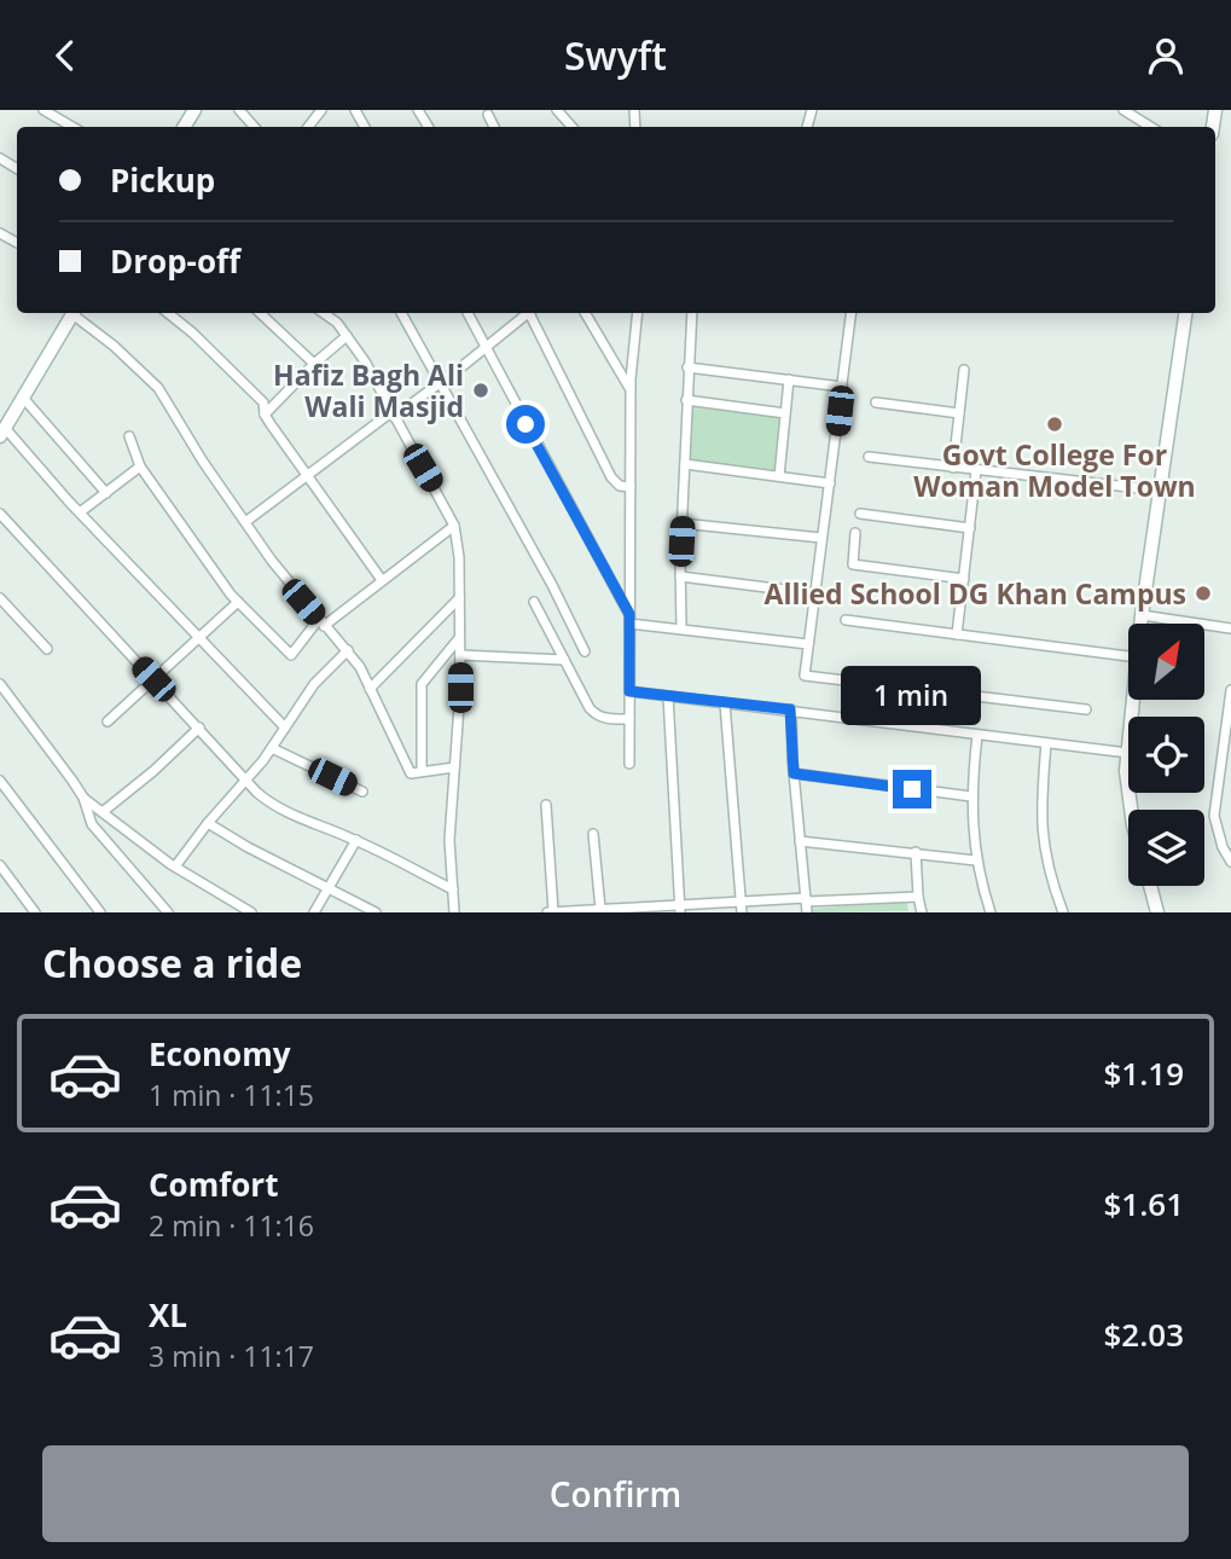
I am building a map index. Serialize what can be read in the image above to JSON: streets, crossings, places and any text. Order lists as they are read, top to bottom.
{
  "places": ["Hafiz Bagh Ali Wali Masjid", "Govt College For Woman Model Town", "Allied School DG Khan Campus"],
  "north": "top right",
  "page": {
    "header": "Swyft",
    "banner": ["Pickup", "Drop-off"],
    "bubble": "1 min",
    "heading": "Choose a ride",
    "list": [
      {
        "name": "Economy",
        "note": "1 min · 11:15",
        "value": "$1.19"
      },
      {
        "name": "Comfort",
        "note": "2 min · 11:16",
        "value": "$1.61"
      },
      {
        "name": "XL",
        "note": "3 min · 11:17",
        "value": "$2.03"
      }
    ],
    "buttons": "Confirm"
  }
}
